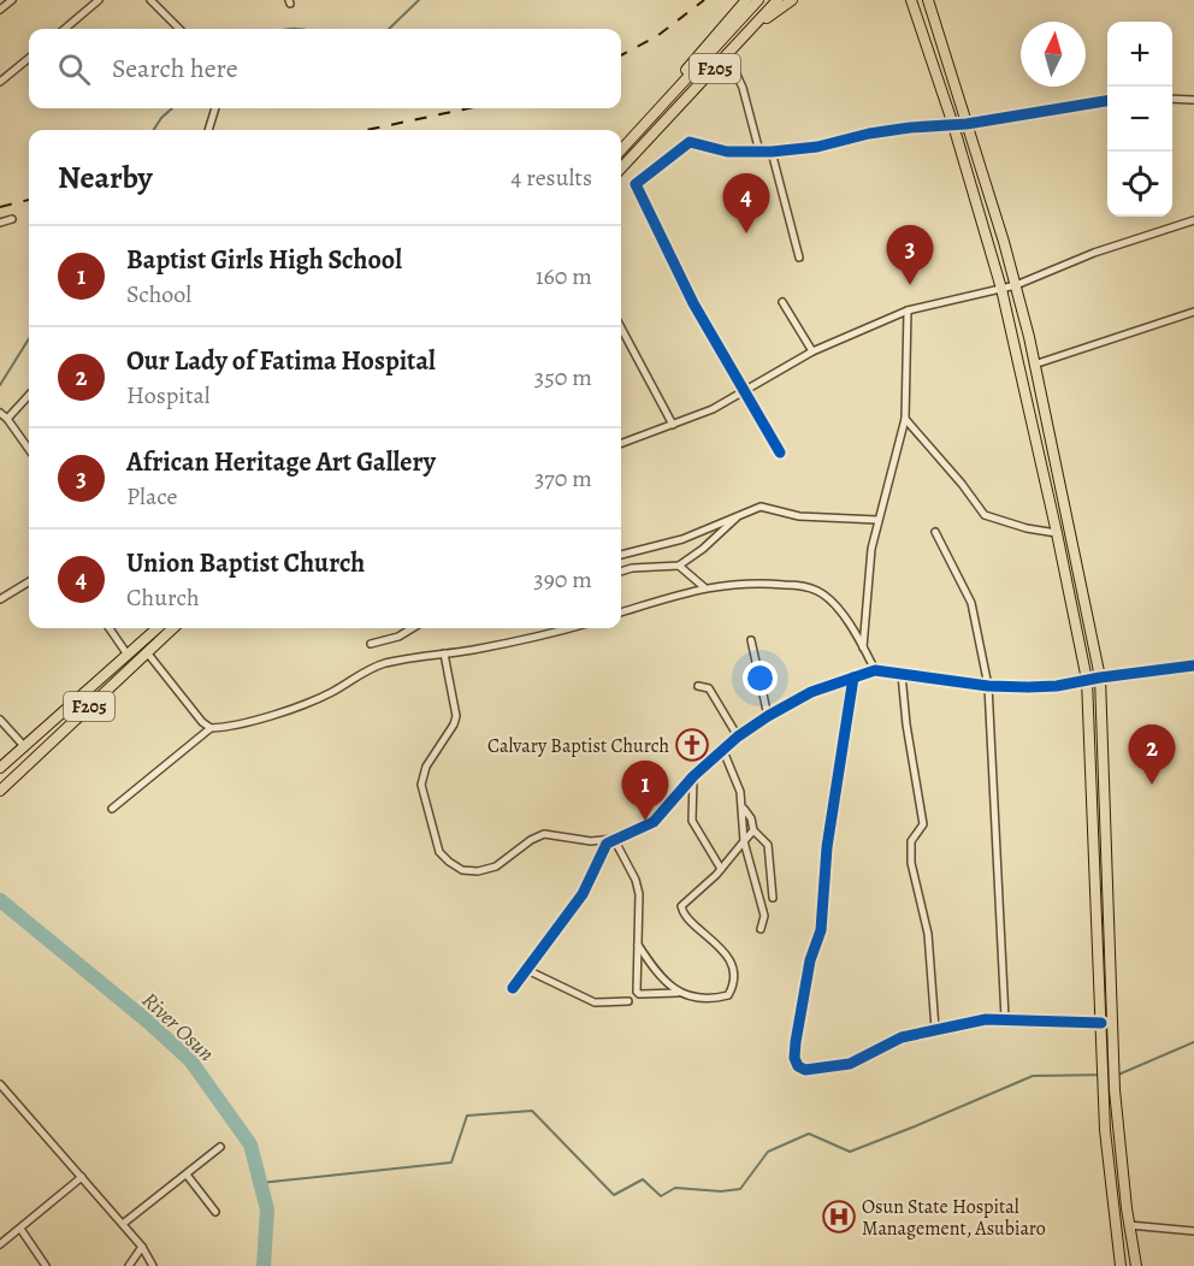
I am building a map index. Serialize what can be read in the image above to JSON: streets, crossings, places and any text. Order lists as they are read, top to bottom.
{
  "streets": {
    "main road": ["F205"]
  },
  "water": ["River Osun"],
  "places": {
    "church": ["Calvary Baptist Church"],
    "hospital": ["Osun State Hospital Management, Asubiaro"]
  },
  "north": "top",
  "page": {
    "map_buttons": ["+", "−"],
    "search": "Search here",
    "heading": ["Nearby", "4 results"],
    "pins": [
      "4",
      "3",
      "2",
      "1"
    ],
    "list": [
      {
        "mark": "1",
        "name": "Baptist Girls High School",
        "note": "School",
        "value": "160 m"
      },
      {
        "mark": "2",
        "name": "Our Lady of Fatima Hospital",
        "note": "Hospital",
        "value": "350 m"
      },
      {
        "mark": "3",
        "name": "African Heritage Art Gallery",
        "note": "Place",
        "value": "370 m"
      },
      {
        "mark": "4",
        "name": "Union Baptist Church",
        "note": "Church",
        "value": "390 m"
      }
    ]
  }
}
